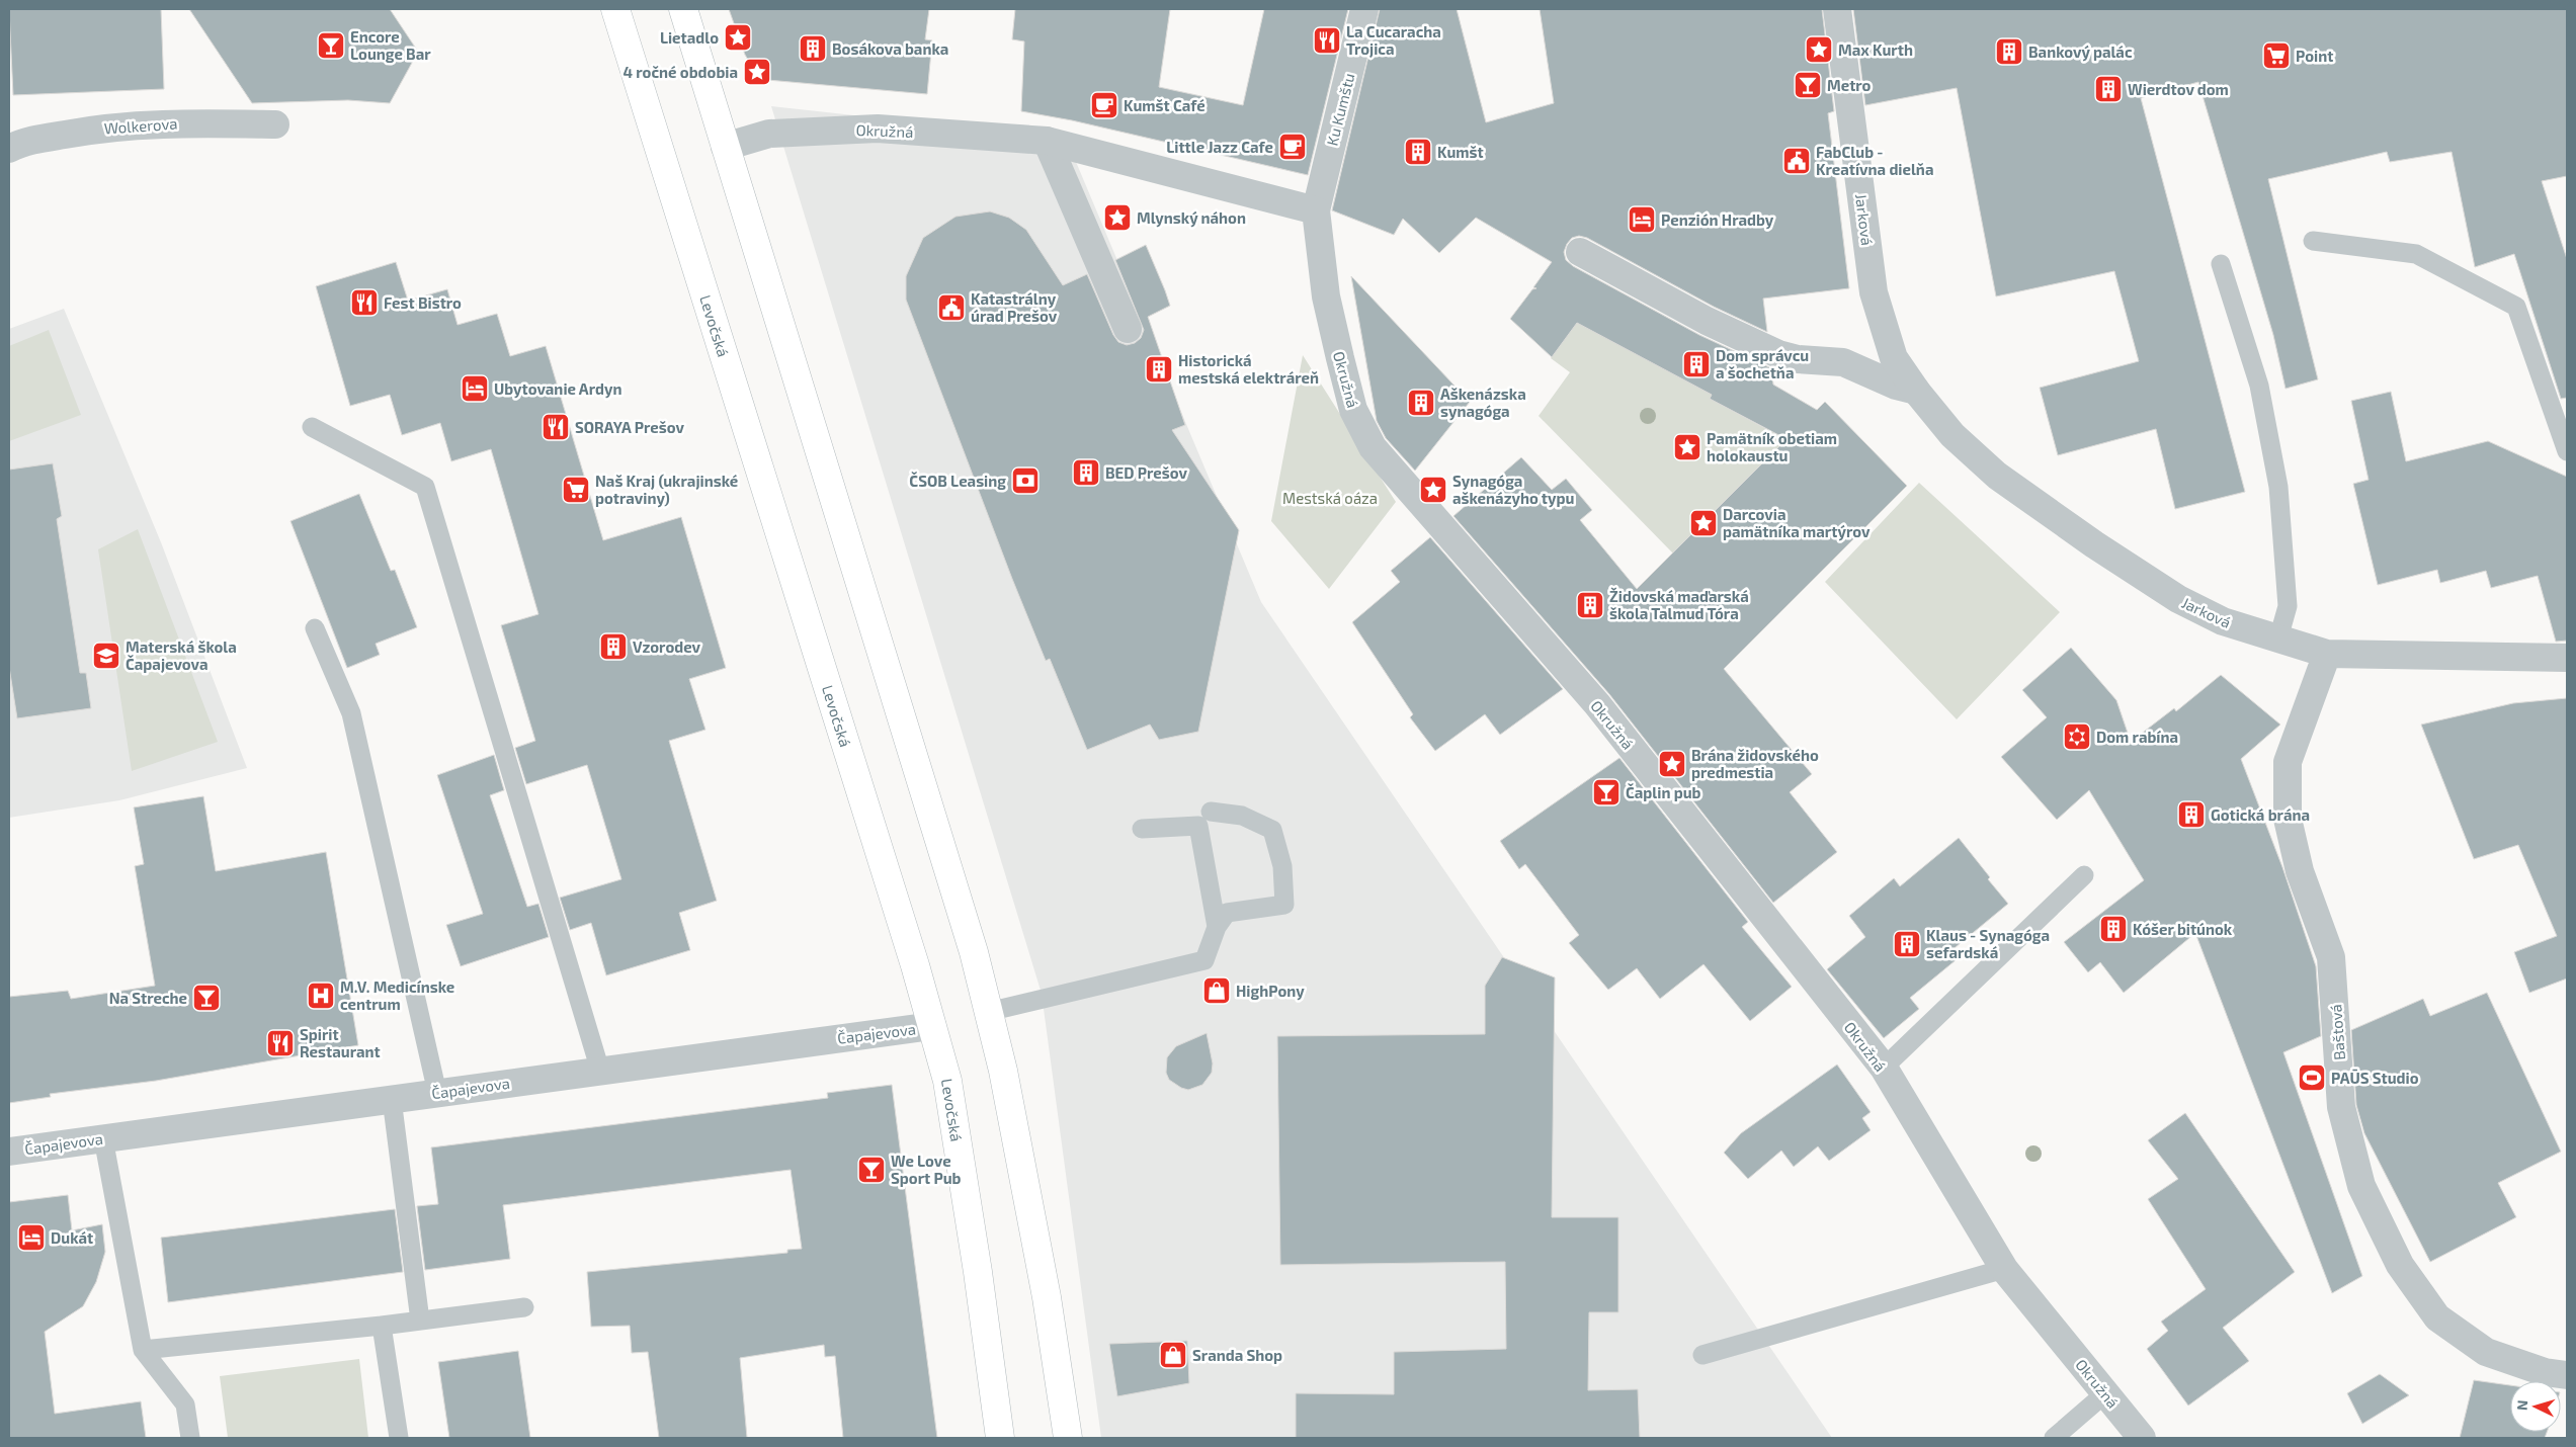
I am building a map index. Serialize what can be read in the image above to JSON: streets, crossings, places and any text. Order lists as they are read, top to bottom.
{
  "streets": {
    "main road": ["Levočská"],
    "street": [
      "Ku Kumštu",
      "Wolkerova",
      "Okružná",
      "Jarková",
      "Baštová",
      "Čapajevova"
    ]
  },
  "crossings": [
    ["Ku Kumštu", "Okružná"],
    ["Jarková", "Baštová"],
    ["Levočská", "Čapajevova"]
  ],
  "parks": ["Mestská oáza"],
  "places": {
    "place": [
      "Lietadlo",
      "Max Kurth",
      "4 ročné obdobia",
      "Mlynský náhon",
      "Pamätník obetiam holokaustu",
      "Synagóga aškenázyho typu",
      "Darcovia pamätníka martýrov",
      "Brána židovského predmestia"
    ],
    "restaurant": [
      "La Cucaracha Trojica",
      "Fest Bistro",
      "SORAYA Prešov",
      "Spirit Restaurant"
    ],
    "bar": [
      "Encore Lounge Bar",
      "Metro",
      "Čaplin pub",
      "Na Streche",
      "We Love Sport Pub"
    ],
    "building": [
      "Bosákova banka",
      "Bankový palác",
      "Wierdtov dom",
      "Kumšt",
      "Dom správcu a šochetňa",
      "Historická mestská elektráreň",
      "Aškenázska synagóga",
      "BED Prešov",
      "Židovská maďarská škola Talmud Tóra",
      "Vzorodev",
      "Gotická brána",
      "Kóšer bitúnok",
      "Klaus - Synagóga sefardská"
    ],
    "supermarket": ["Point", "Naš Kraj (ukrajinské potraviny)"],
    "cafe": ["Kumšt Café", "Little Jazz Cafe"],
    "public building": ["FabClub - Kreatívna dielňa", "Katastrálny úrad Prešov"],
    "hotel": ["Penzión Hradby", "Ubytovanie Ardyn", "Dukát"],
    "bank": ["ČSOB Leasing"],
    "school or university": ["Materská škola Čapajevova"],
    "synagogue": ["Dom rabína"],
    "shop": ["HighPony", "Sranda Shop"],
    "hospital": ["M.V. Medicínske centrum"],
    "sports": ["PAŪS Studio"]
  },
  "north": "left"
}
